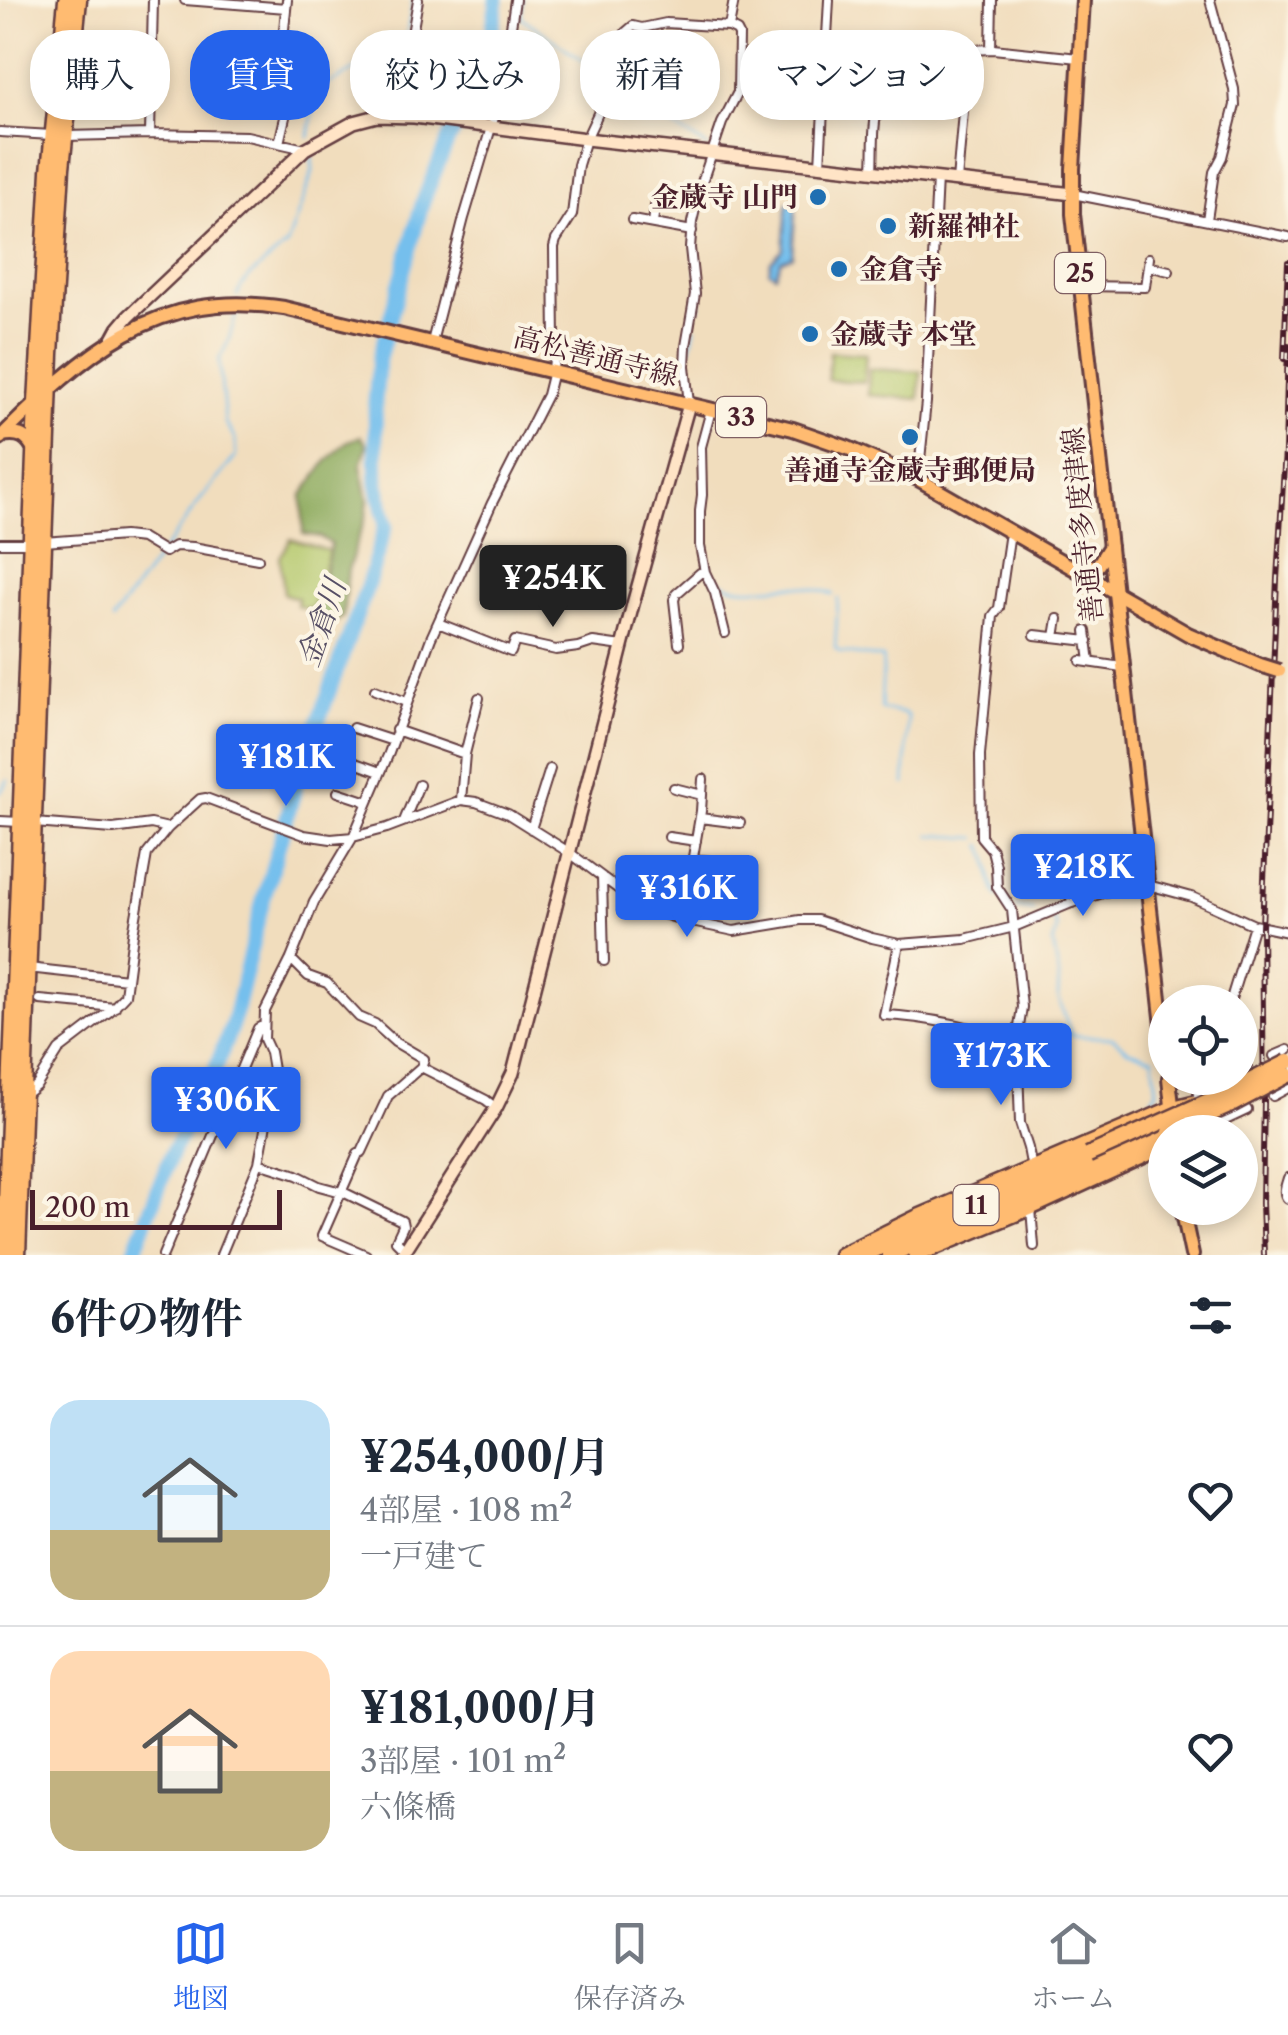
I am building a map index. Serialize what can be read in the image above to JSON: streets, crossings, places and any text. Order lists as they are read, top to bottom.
{
  "streets": {
    "highway": ["11"],
    "main road": [
      "25",
      "高松善通寺線",
      "33",
      "善通寺多度津線"
    ]
  },
  "crossings": [
    ["高松善通寺線", "善通寺多度津線"]
  ],
  "water": ["金倉川"],
  "places": [
    "金蔵寺 山門",
    "新羅神社",
    "金倉寺",
    "金蔵寺 本堂",
    "善通寺金蔵寺郵便局"
  ],
  "scale_bar": "200 m",
  "page": {
    "chip": [
      "購入",
      "賃貸",
      "絞り込み",
      "新着",
      "マンション"
    ],
    "price": [
      "¥254K",
      "¥181K",
      "¥218K",
      "¥316K",
      "¥173K",
      "¥306K"
    ],
    "scale": "200 m",
    "heading": "6件の物件",
    "list": [
      {
        "name": "¥254,000/月",
        "note": "4部屋 · 108 m² · 一戸建て"
      },
      {
        "name": "¥181,000/月",
        "note": "3部屋 · 101 m² · 六條橋"
      }
    ],
    "tabs": ["地図", "保存済み", "ホーム"]
  }
}
